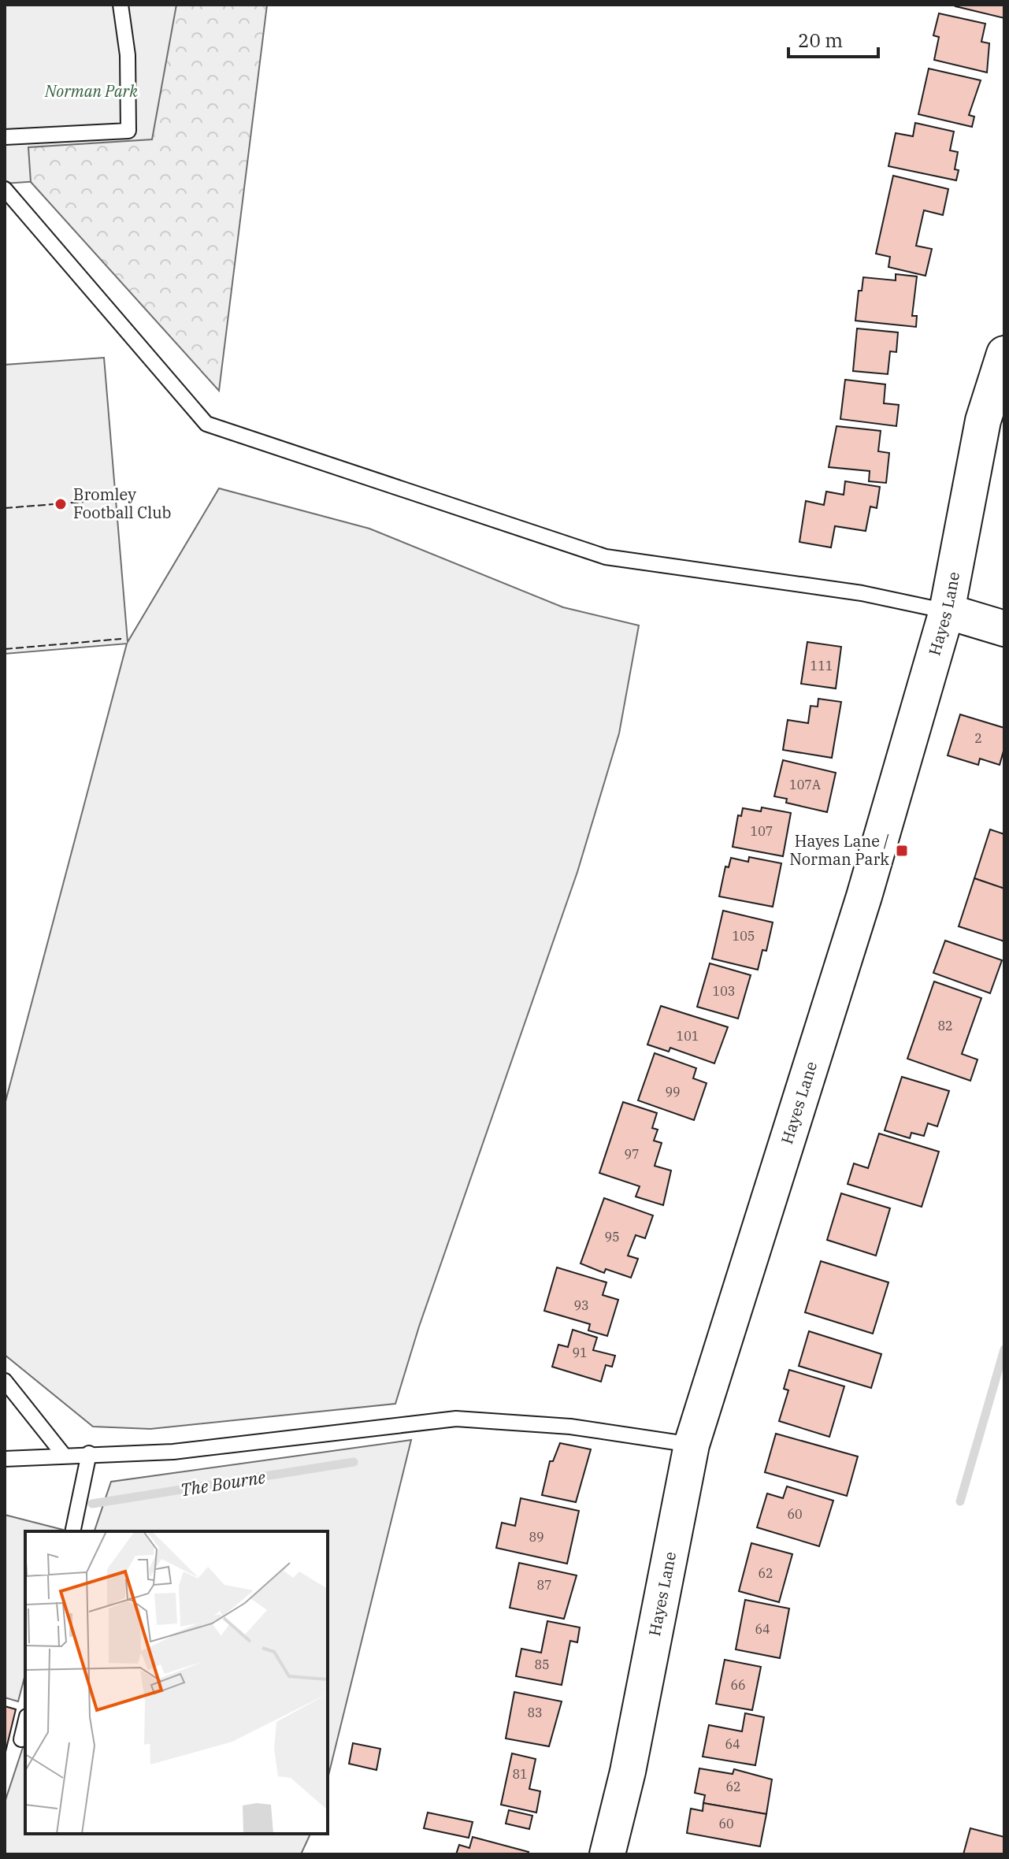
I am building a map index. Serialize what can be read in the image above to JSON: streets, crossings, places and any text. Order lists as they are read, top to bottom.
{
  "streets": {
    "main road": ["Hayes Lane"]
  },
  "water": ["The Bourne"],
  "parks": ["Norman Park"],
  "places": {
    "other": ["Bromley Football Club"],
    "transit": ["Hayes Lane / Norman Park"]
  },
  "house_numbers": [
    "111",
    "2",
    "107A",
    "107",
    "105",
    "103",
    "82",
    "101",
    "99",
    "97",
    "95",
    "93",
    "91",
    "60",
    "89",
    "62",
    "87",
    "64",
    "85",
    "66",
    "83",
    "64",
    "81",
    "62",
    "60"
  ],
  "scale_bar": "20 m"
}
